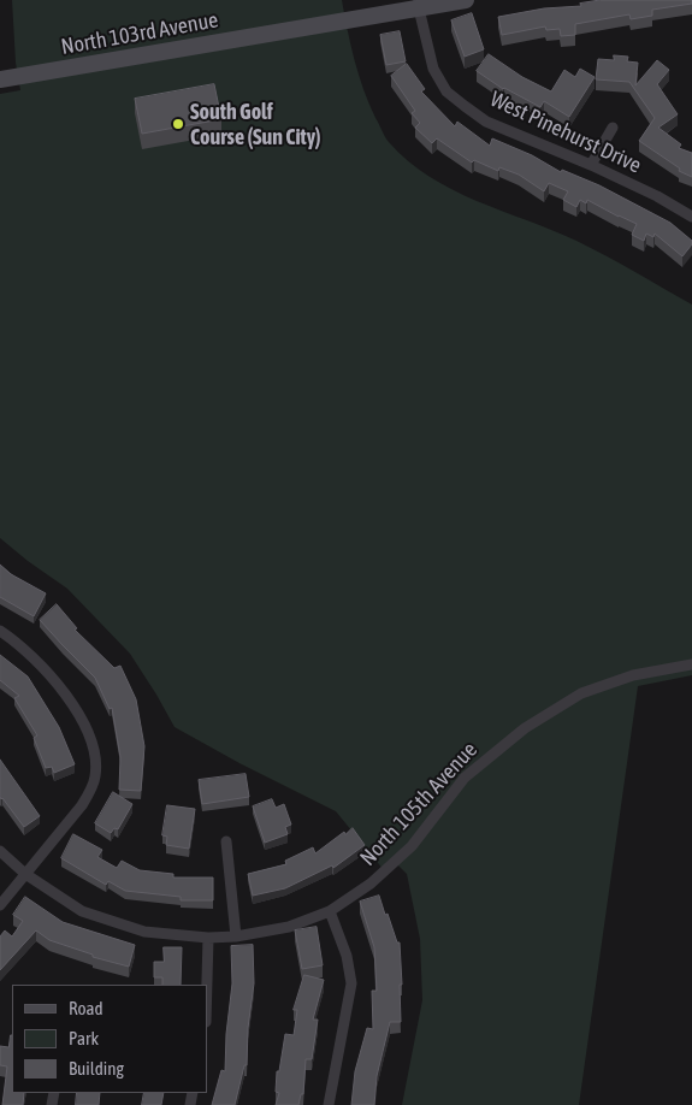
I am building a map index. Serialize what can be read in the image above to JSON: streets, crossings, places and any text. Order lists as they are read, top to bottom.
{
  "streets": {
    "street": ["North 103rd Avenue", "West Pinehurst Drive", "North 105th Avenue"]
  },
  "crossings": [
    ["North 103rd Avenue", "West Pinehurst Drive"]
  ],
  "places": ["South Golf Course (Sun City)"],
  "legend": ["Road", "Park", "Building"]
}
